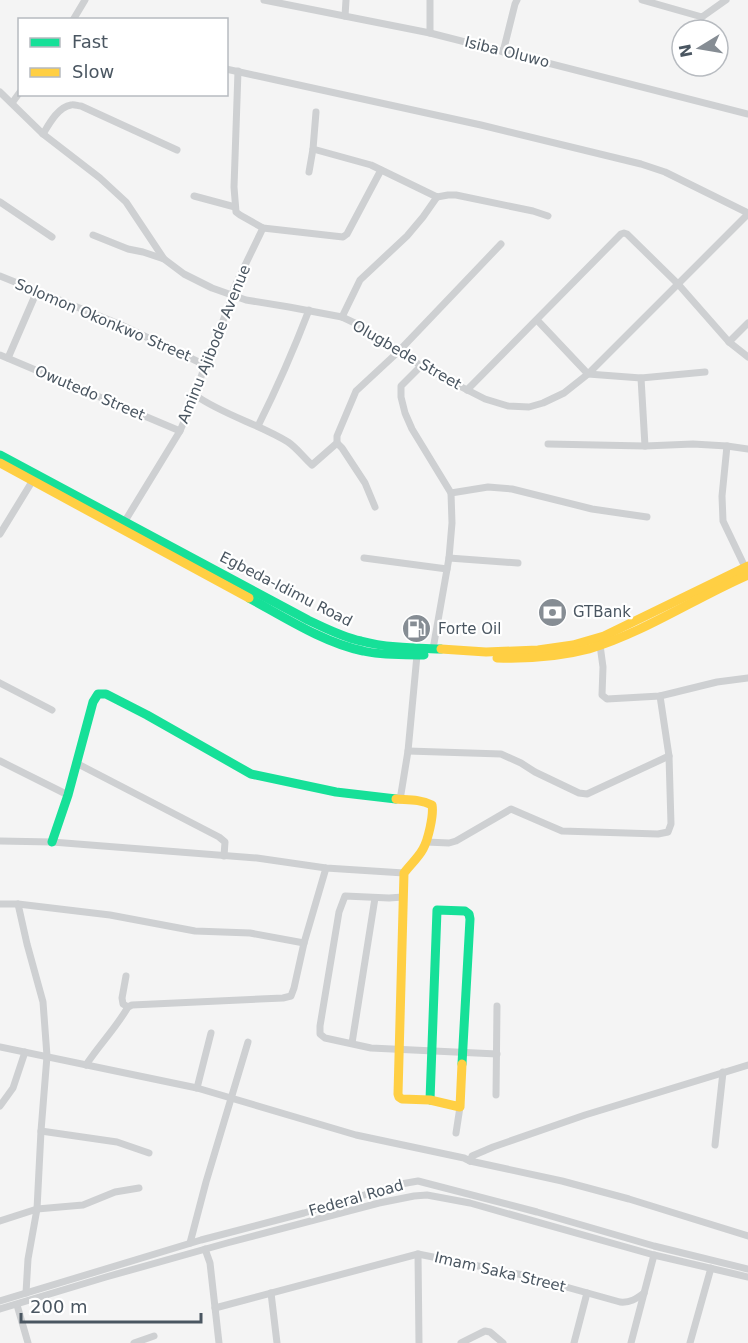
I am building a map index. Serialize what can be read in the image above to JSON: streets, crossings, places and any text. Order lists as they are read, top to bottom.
{
  "streets": {
    "main road": ["Egbeda-Idimu Road"],
    "street": [
      "Isiba Oluwo",
      "Solomon Okonkwo Street",
      "Aminu Ajibode Avenue",
      "Olugbede Street",
      "Owutedo Street",
      "Federal Road",
      "Imam Saka Street"
    ]
  },
  "crossings": [
    ["Solomon Okonkwo Street", "Aminu Ajibode Avenue"],
    ["Aminu Ajibode Avenue", "Olugbede Street"],
    ["Aminu Ajibode Avenue", "Owutedo Street"],
    ["Aminu Ajibode Avenue", "Egbeda-Idimu Road"]
  ],
  "places": {
    "bank": ["GTBank"],
    "fuel station": ["Forte Oil"]
  },
  "legend": ["Fast", "Slow"],
  "scale_bar": "200 m",
  "north": "left"
}
